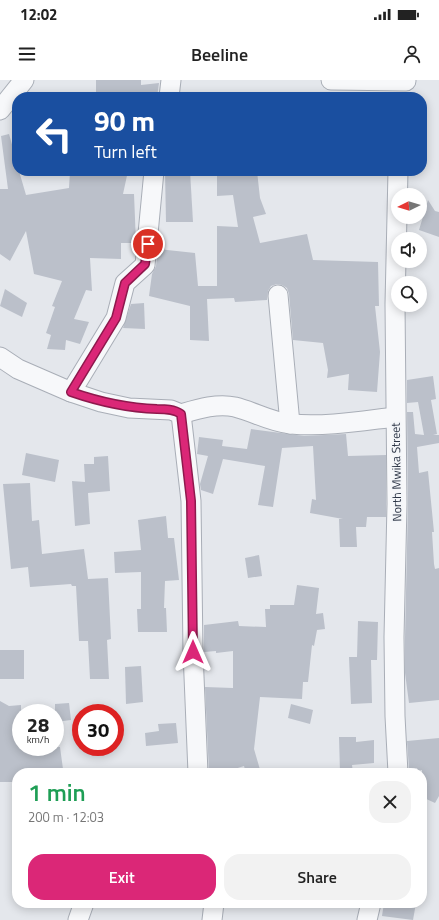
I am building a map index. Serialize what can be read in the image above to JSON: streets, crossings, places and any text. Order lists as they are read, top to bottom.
{
  "streets": {
    "street": ["North Mwika Street"]
  },
  "north": "left",
  "page": {
    "status": "12:02",
    "header": "Beeline",
    "turn": ["90 m", "Turn left"],
    "speed": "28 km/h",
    "limit": "30",
    "heading": ["1 min", "200 m · 12:03"],
    "buttons": ["Exit", "Share"]
  }
}
